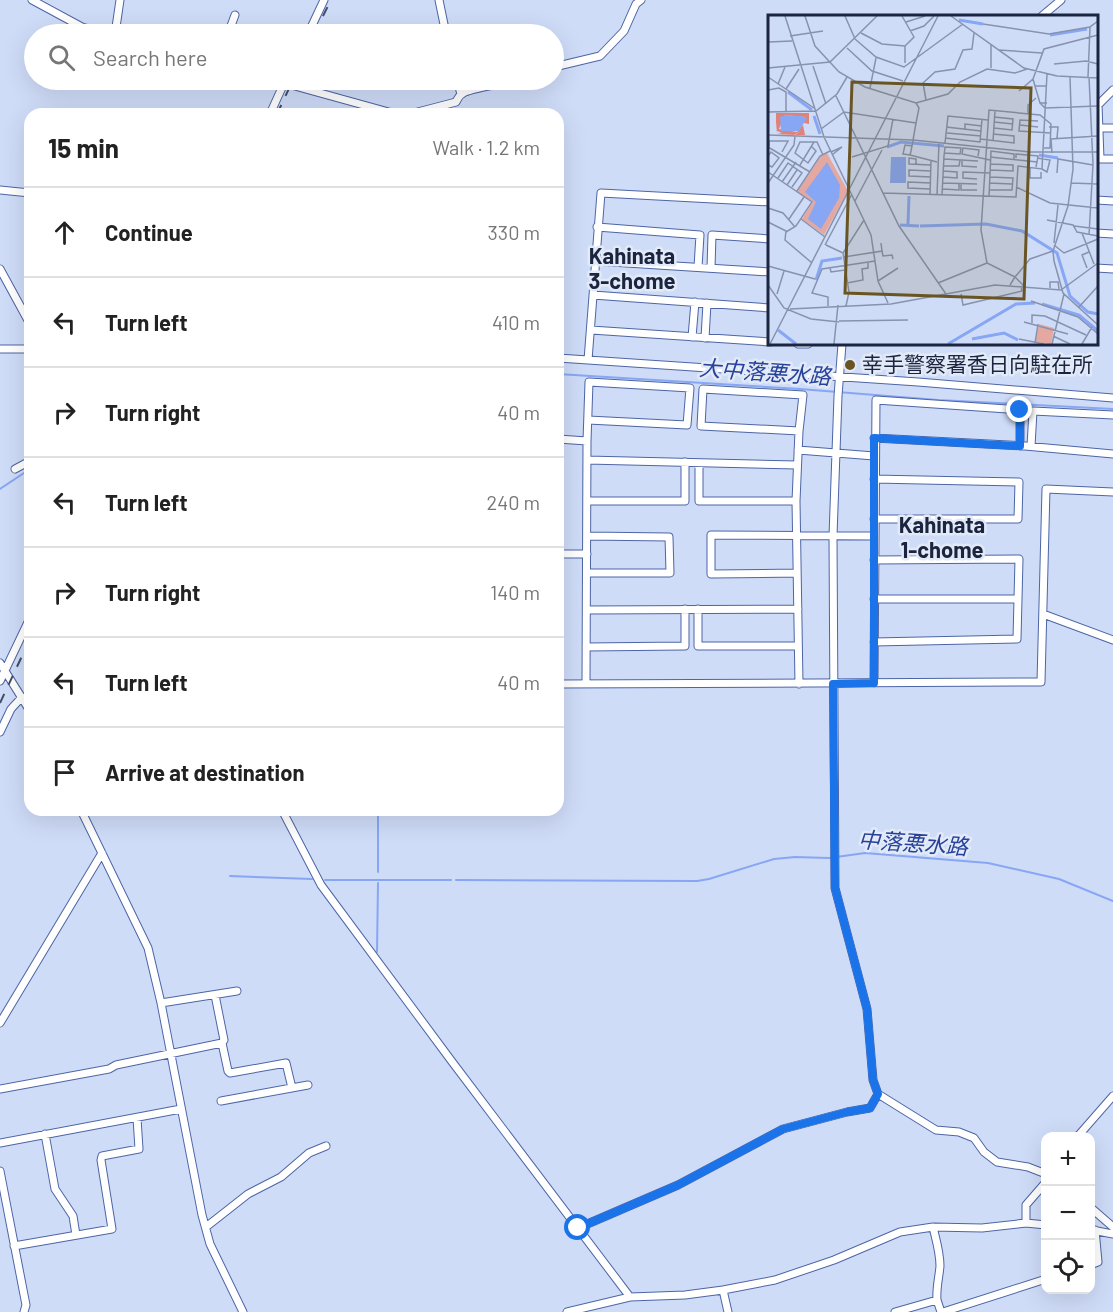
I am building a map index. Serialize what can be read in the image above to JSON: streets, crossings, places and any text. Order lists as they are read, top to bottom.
{
  "districts": ["Kahinata 3-chome", "Kahinata 1-chome"],
  "water": ["大中落悪水路", "中落悪水路"],
  "places": ["幸手警察署香日向駐在所"],
  "page": {
    "search": "Search here",
    "heading": ["15 min", "Walk · 1.2 km"],
    "list": [
      ["Continue", "330 m"],
      ["Turn left", "410 m"],
      ["Turn right", "40 m"],
      ["Turn left", "240 m"],
      ["Turn right", "140 m"],
      ["Turn left", "40 m"],
      "Arrive at destination"
    ],
    "map_buttons": ["+", "−"]
  }
}
